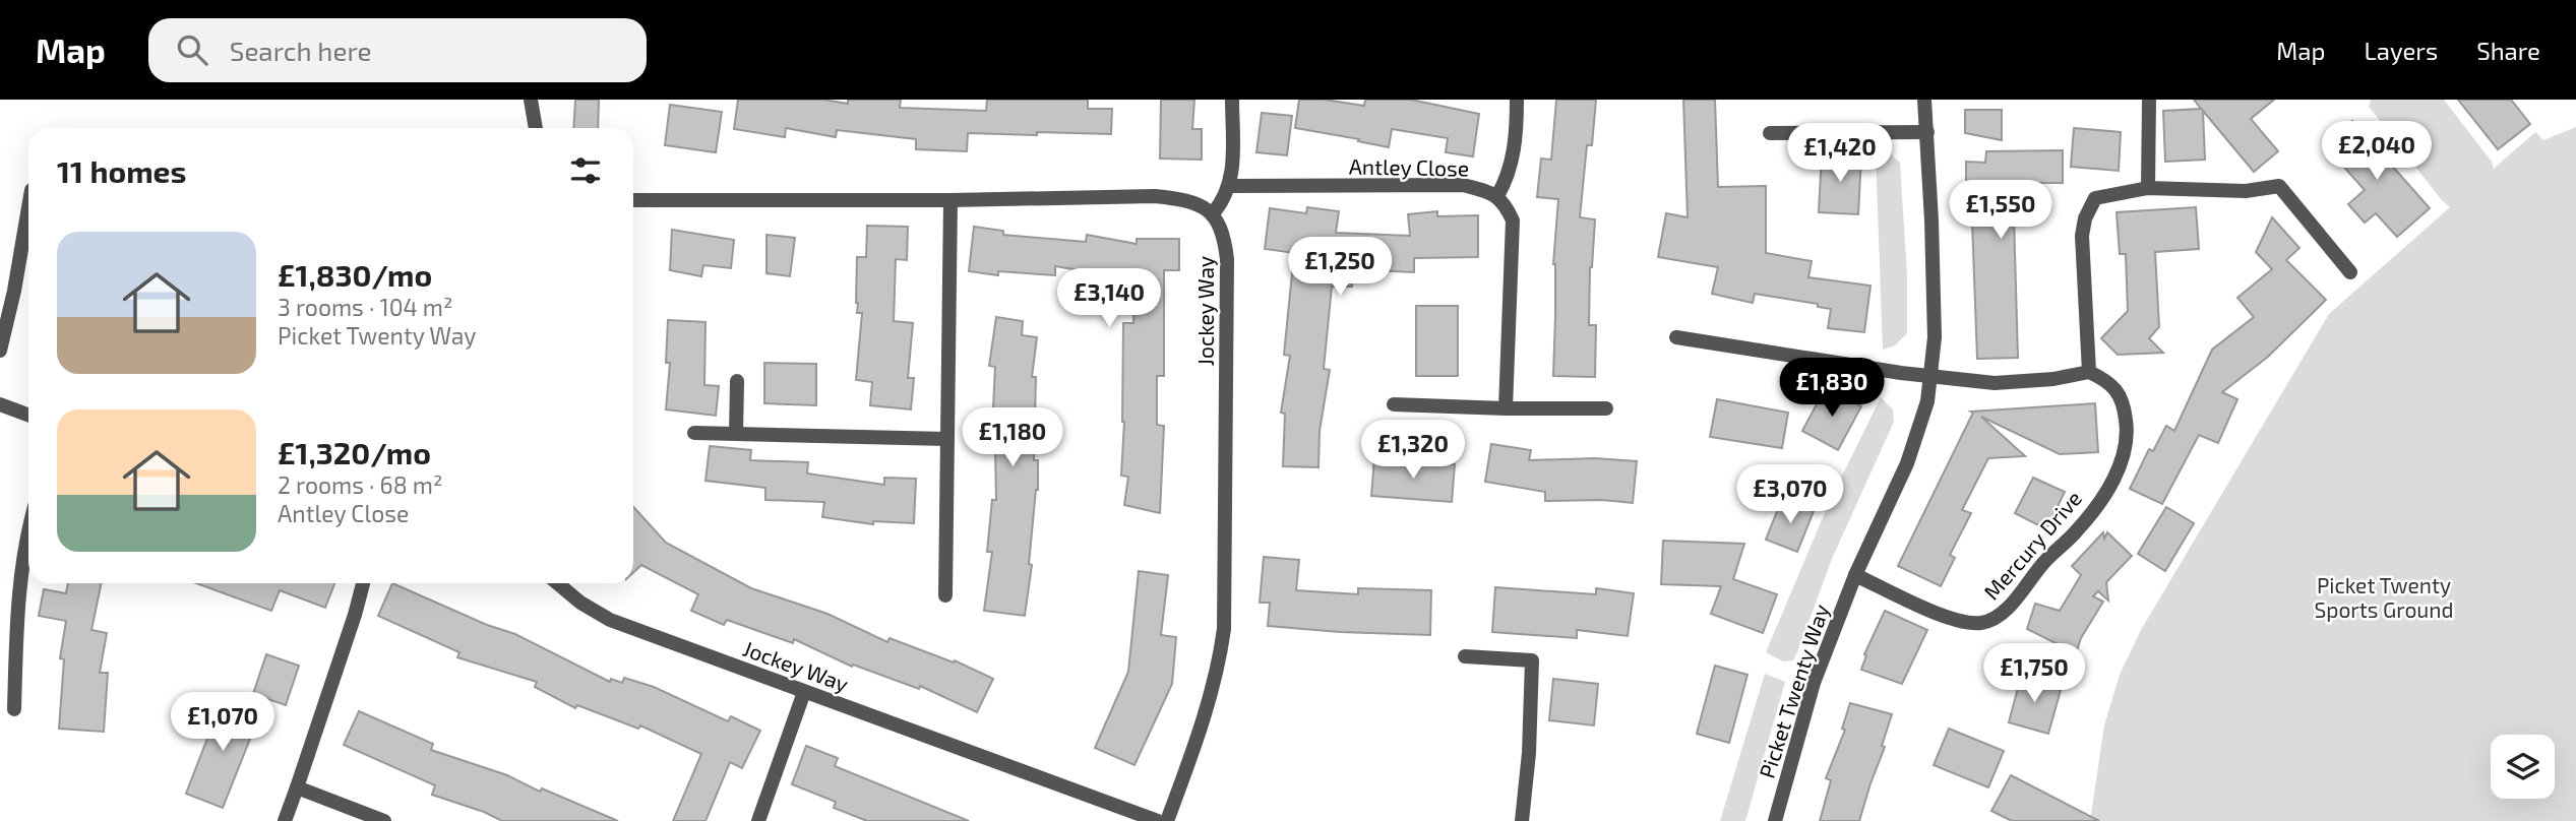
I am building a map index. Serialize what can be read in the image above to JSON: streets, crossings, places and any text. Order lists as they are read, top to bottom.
{
  "streets": {
    "street": [
      "Antley Close",
      "Jockey Way",
      "Mercury Drive",
      "Picket Twenty Way"
    ]
  },
  "crossings": [
    ["Mercury Drive", "Picket Twenty Way"]
  ],
  "parks": ["Picket Twenty Sports Ground"],
  "page": {
    "header": "Map",
    "search": "Search here",
    "nav": ["Map", "Layers", "Share"],
    "price": [
      "£2,040",
      "£1,420",
      "£1,550",
      "£1,250",
      "£3,140",
      "£1,830",
      "£1,180",
      "£1,320",
      "£3,070",
      "£1,750",
      "£1,070"
    ],
    "heading": "11 homes",
    "list": [
      {
        "name": "£1,830/mo",
        "note": "3 rooms · 104 m² · Picket Twenty Way"
      },
      {
        "name": "£1,320/mo",
        "note": "2 rooms · 68 m² · Antley Close"
      }
    ]
  }
}
